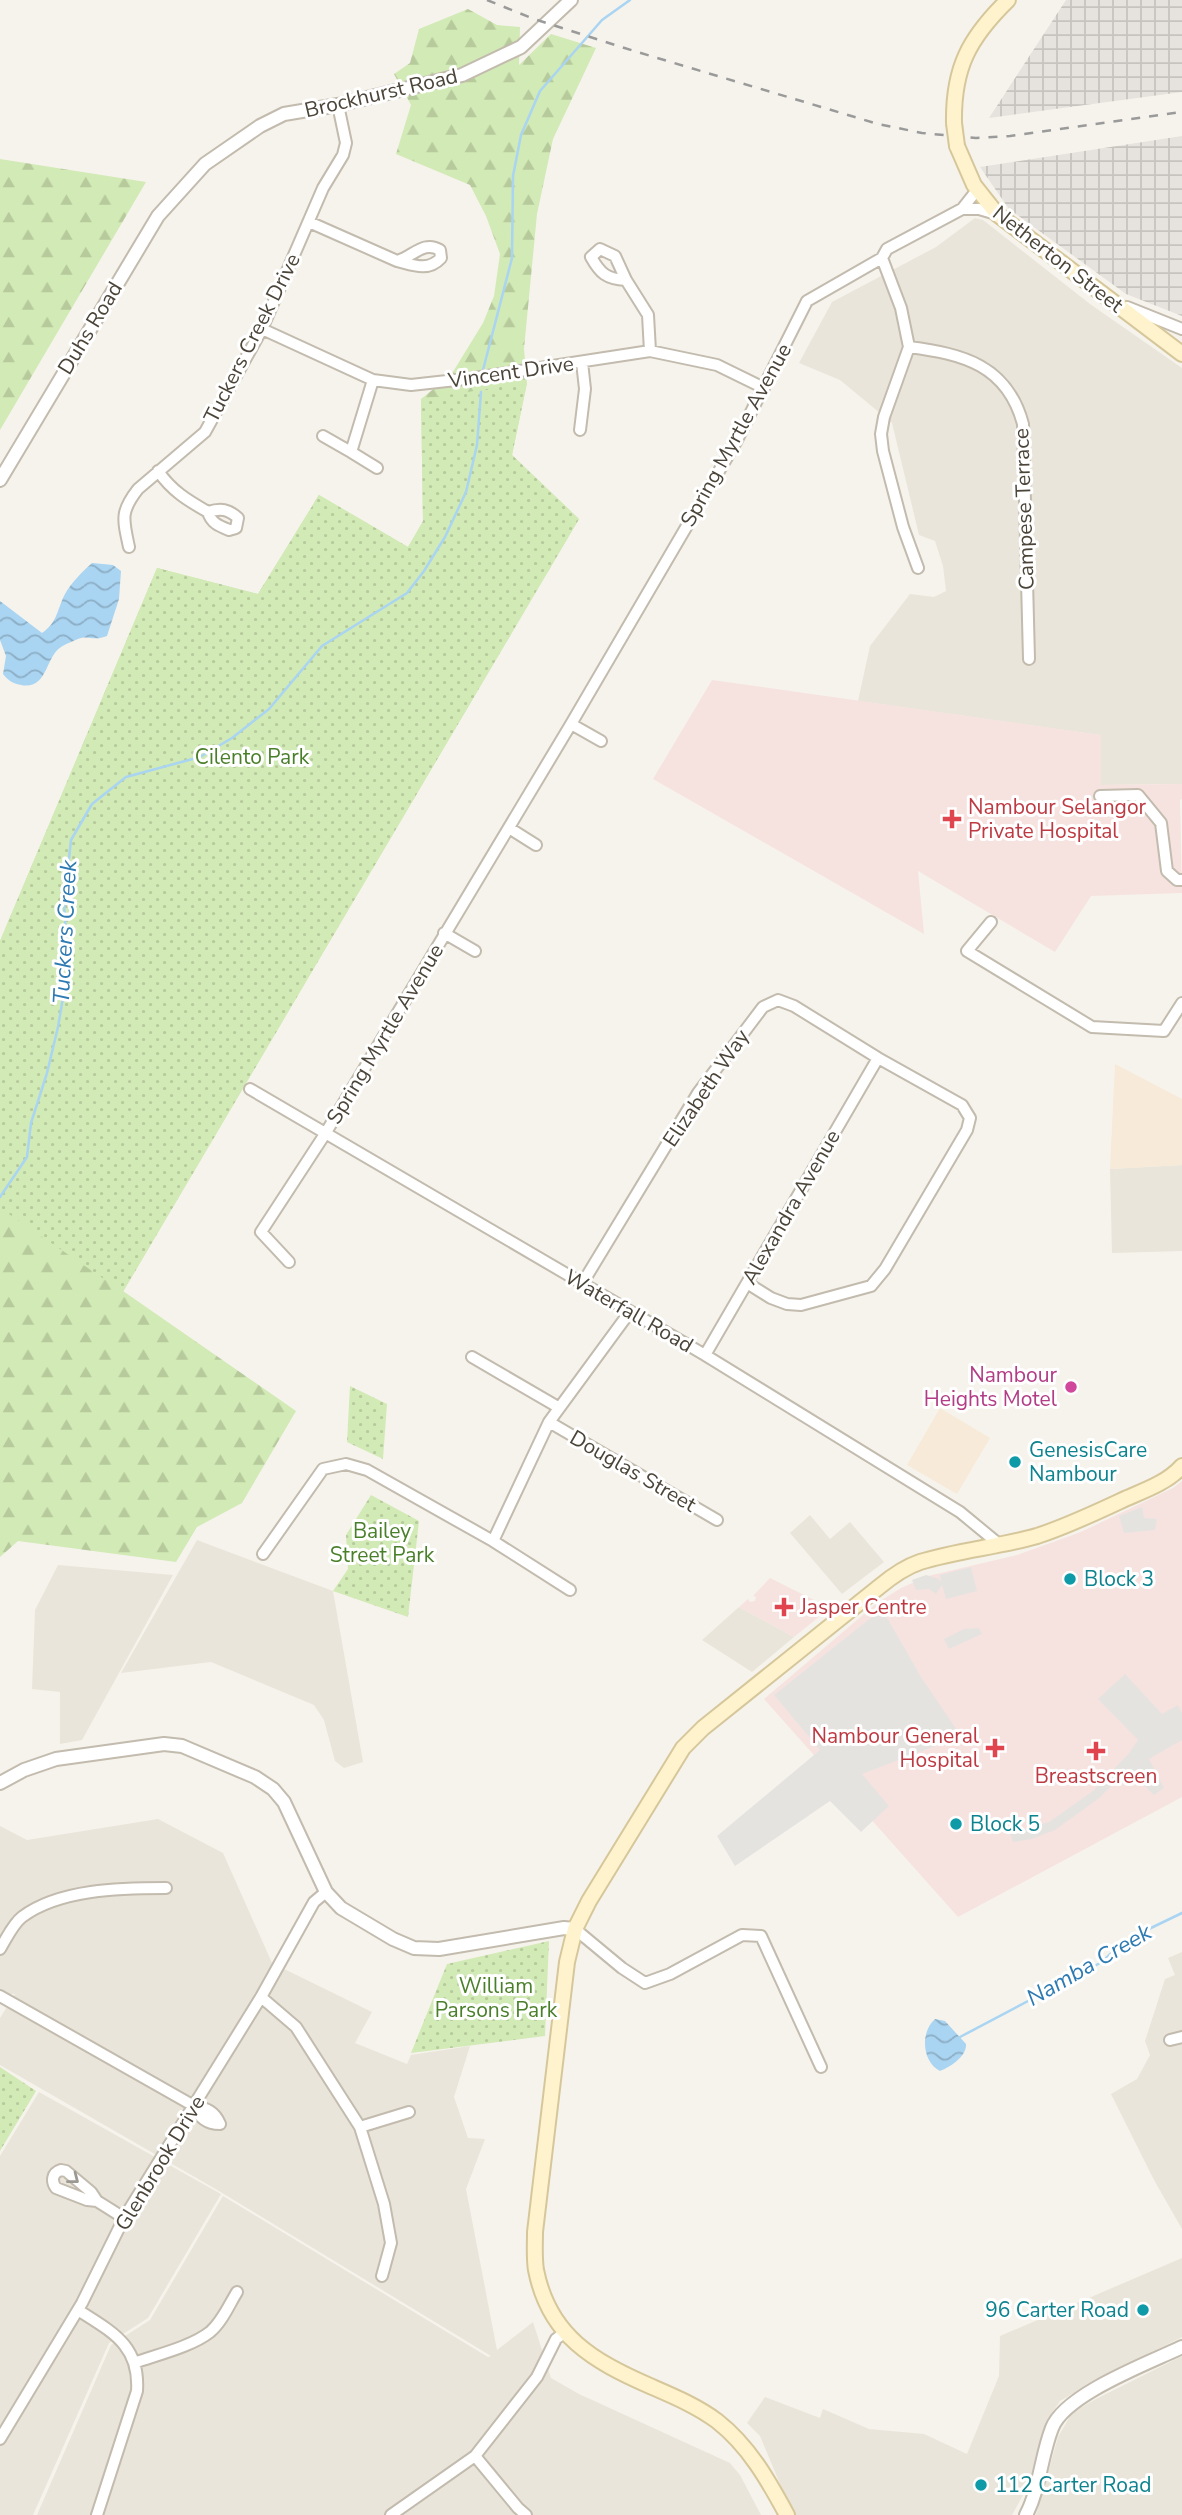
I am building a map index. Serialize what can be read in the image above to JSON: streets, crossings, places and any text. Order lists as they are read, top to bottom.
{
  "streets": {
    "main road": ["Netherton Street"],
    "street": [
      "Brockhurst Road",
      "Duhs Road",
      "Tuckers Creek Drive",
      "Vincent Drive",
      "Spring Myrtle Avenue",
      "Campese Terrace",
      "Elizabeth Way",
      "Alexandra Avenue",
      "Waterfall Road",
      "Douglas Street",
      "Glenbrook Drive"
    ]
  },
  "crossings": [
    ["Brockhurst Road", "Duhs Road"],
    ["Brockhurst Road", "Tuckers Creek Drive"],
    ["Netherton Street", "Spring Myrtle Avenue"],
    ["Tuckers Creek Drive", "Vincent Drive"],
    ["Vincent Drive", "Spring Myrtle Avenue"],
    ["Spring Myrtle Avenue", "Waterfall Road"],
    ["Elizabeth Way", "Alexandra Avenue"],
    ["Elizabeth Way", "Waterfall Road"],
    ["Alexandra Avenue", "Waterfall Road"]
  ],
  "water": ["Tuckers Creek", "Namba Creek"],
  "parks": ["Cilento Park", "Bailey Street Park", "William Parsons Park"],
  "places": {
    "health": [
      "Nambour Selangor Private Hospital",
      "Jasper Centre",
      "Nambour General Hospital",
      "Breastscreen"
    ],
    "other": [
      "Nambour Heights Motel",
      "GenesisCare Nambour",
      "Block 3",
      "Block 5",
      "96 Carter Road",
      "112 Carter Road"
    ]
  }
}
